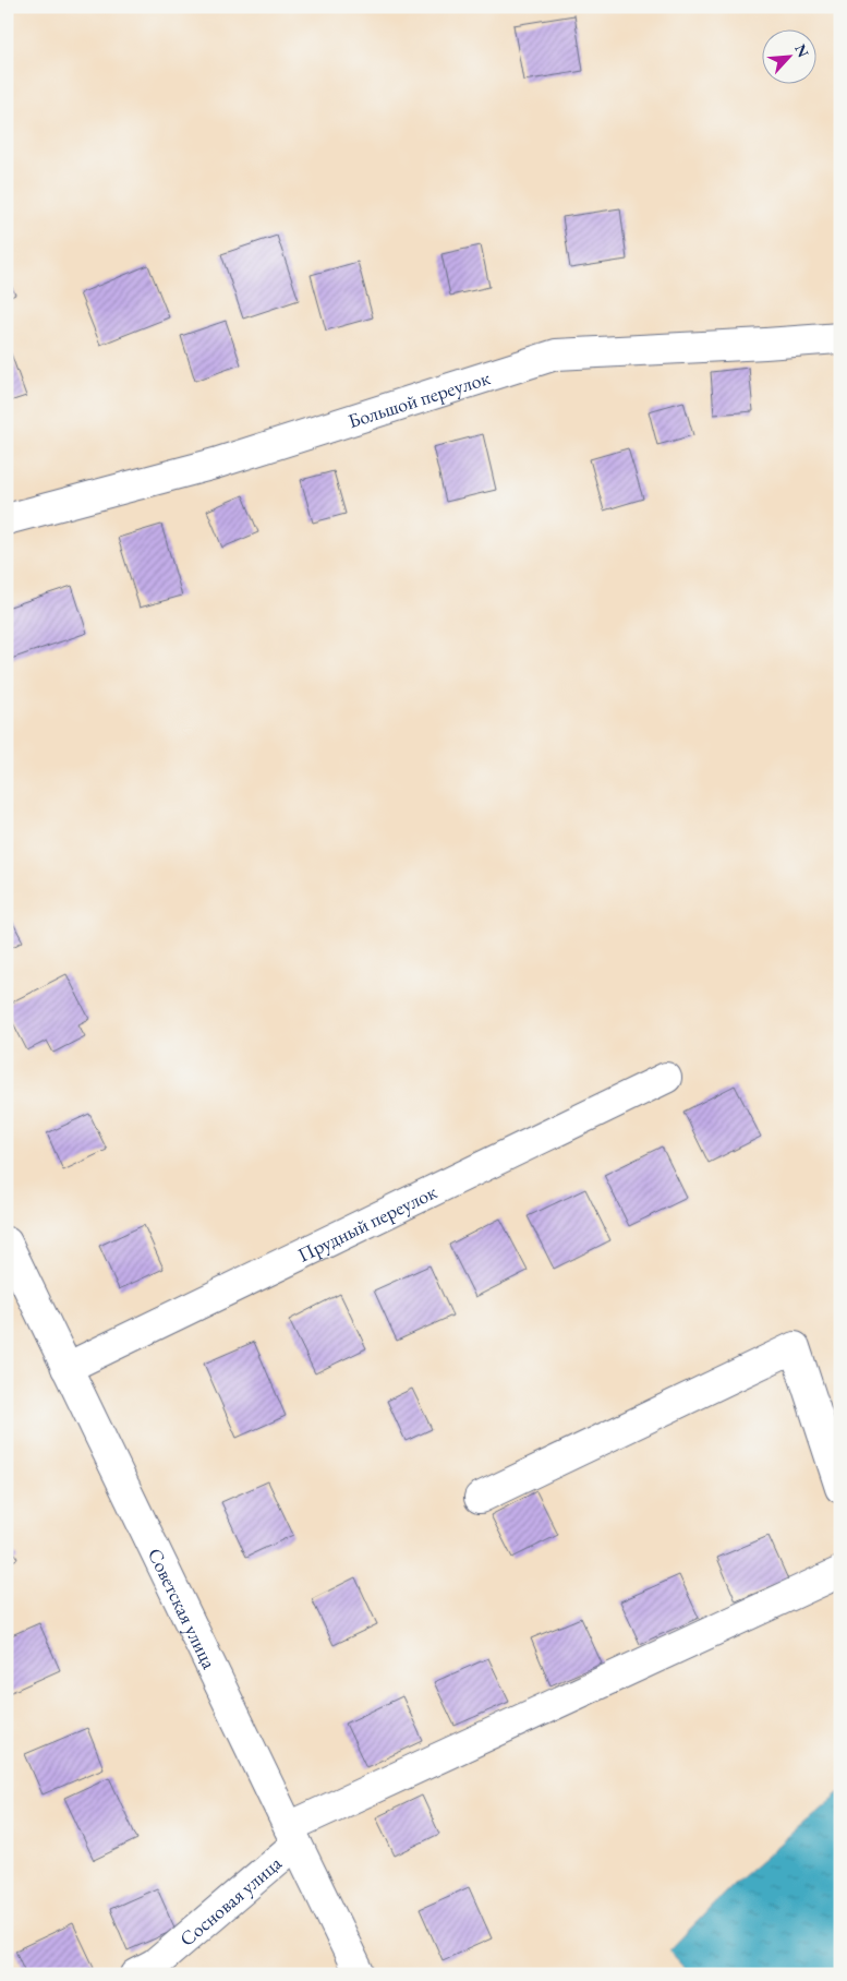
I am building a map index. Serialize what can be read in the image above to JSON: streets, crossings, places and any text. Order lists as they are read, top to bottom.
{
  "streets": {
    "street": [
      "Большой переулок",
      "Прудный переулок",
      "Советская улица",
      "Сосновая улица"
    ]
  },
  "crossings": [
    ["Прудный переулок", "Советская улица"],
    ["Советская улица", "Сосновая улица"]
  ],
  "north": "top right"
}
